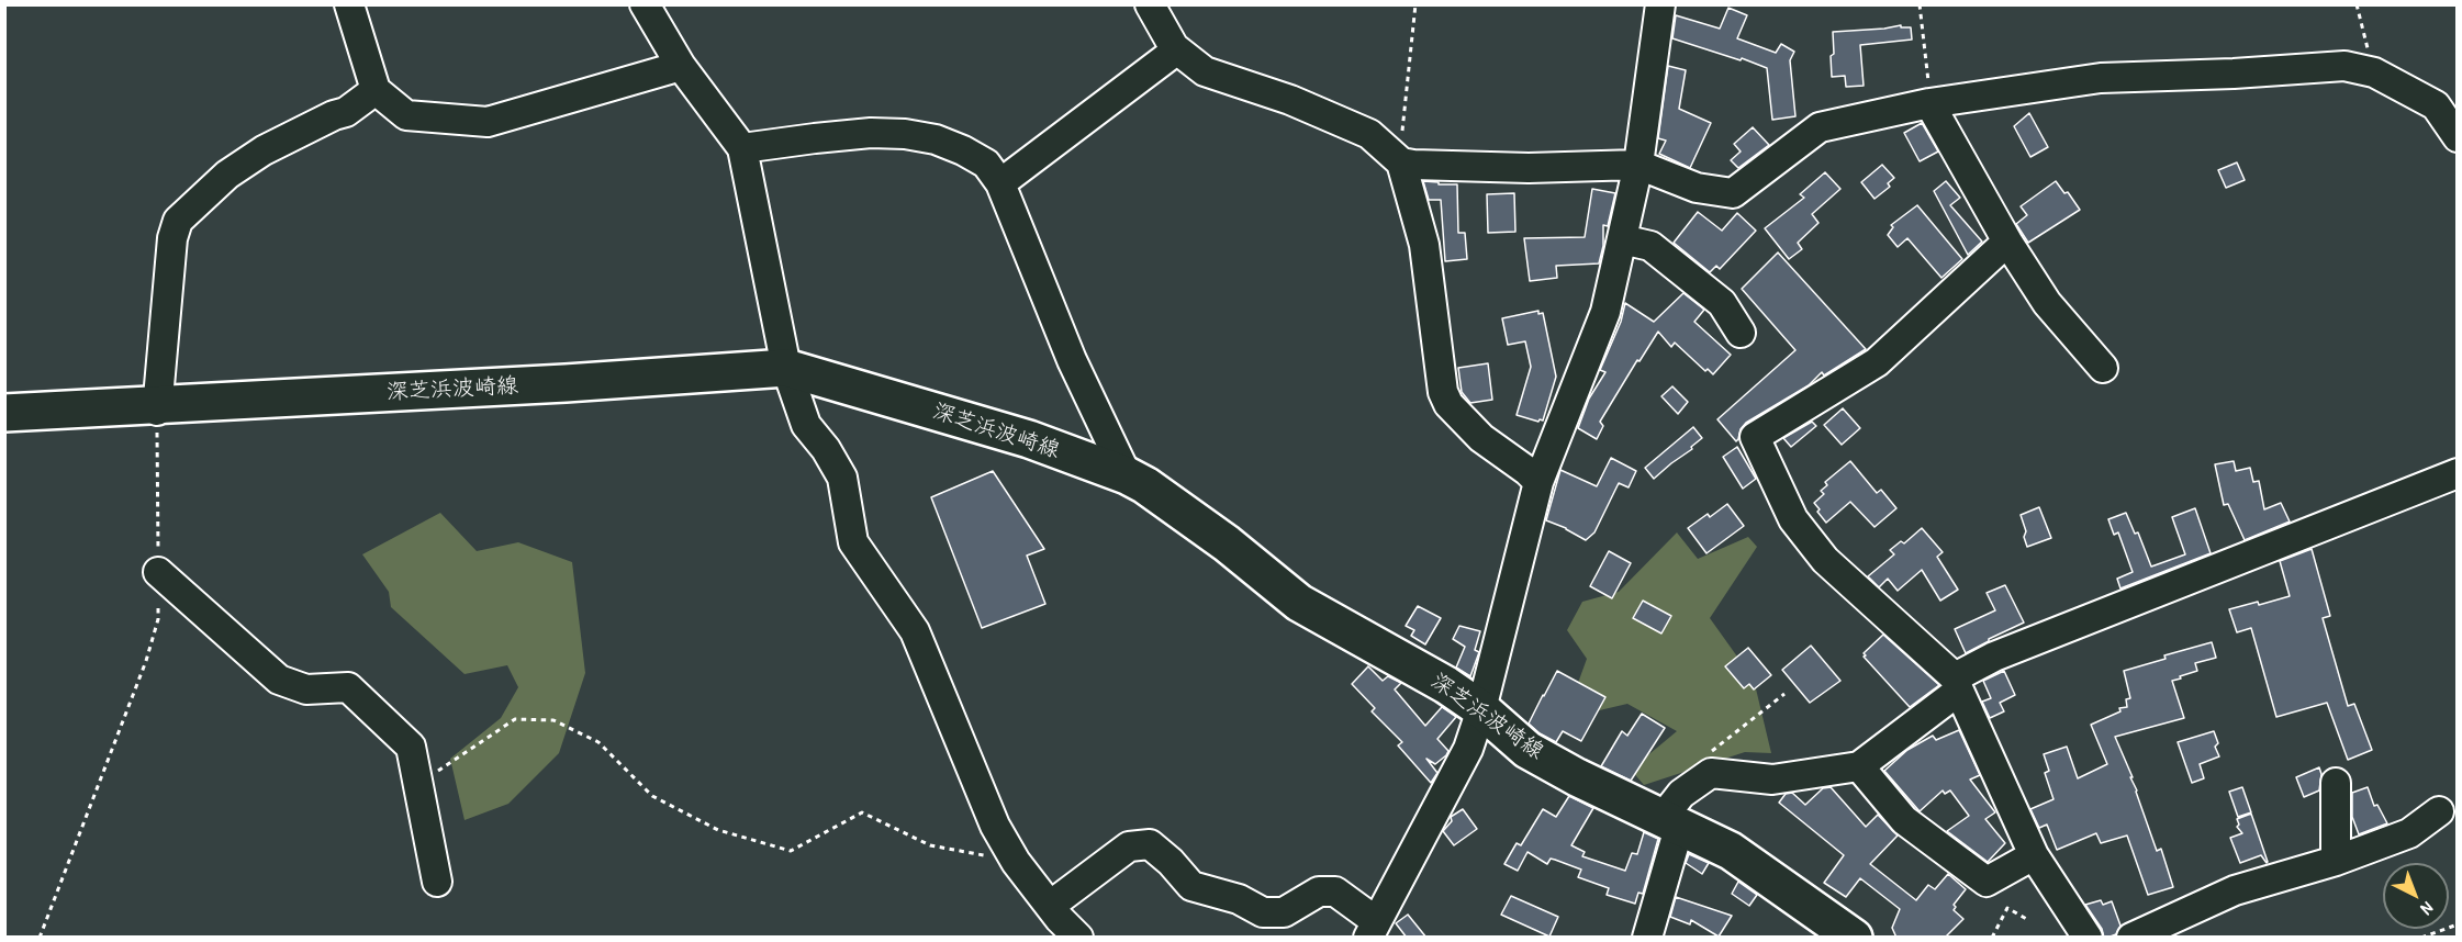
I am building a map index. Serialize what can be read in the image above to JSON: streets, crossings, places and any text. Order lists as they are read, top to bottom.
{
  "streets": {
    "main road": ["深芝浜波崎線"]
  },
  "north": "bottom right"
}
